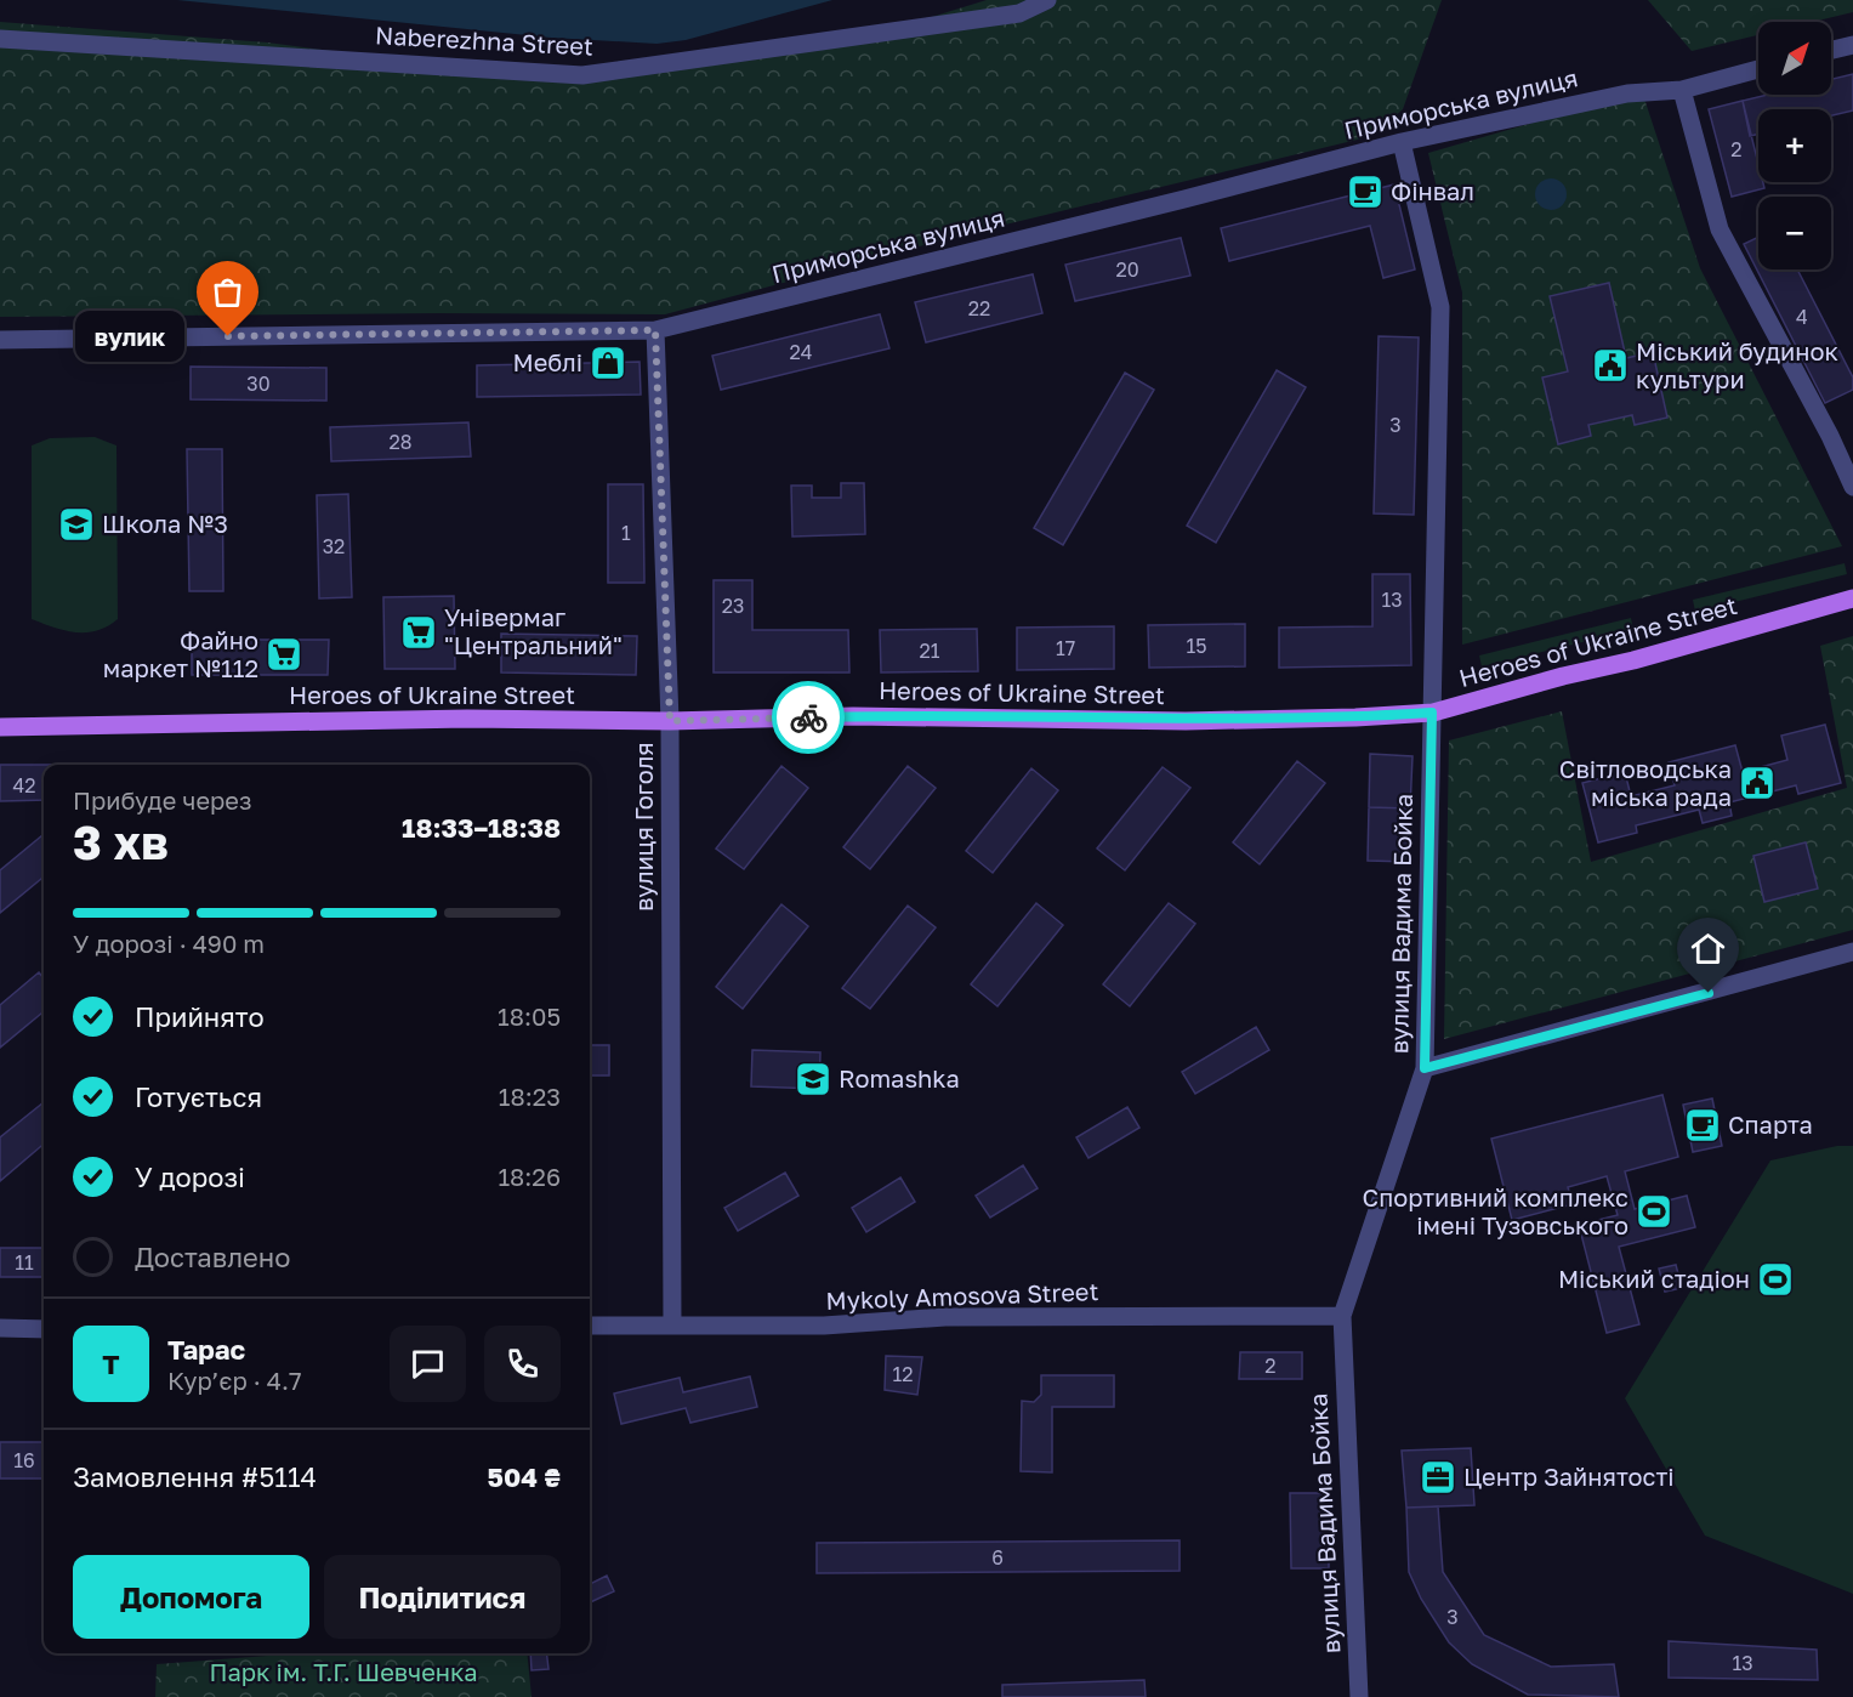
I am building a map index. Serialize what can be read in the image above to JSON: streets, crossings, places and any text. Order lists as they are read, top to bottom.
{
  "streets": {
    "main road": ["Heroes of Ukraine Street"],
    "street": [
      "Naberezhna Street",
      "Приморська вулиця",
      "вулиця Гоголя",
      "вулиця Вадима Бойка",
      "Mykoly Amosova Street"
    ]
  },
  "crossings": [
    ["Приморська вулиця", "вулиця Гоголя"],
    ["Приморська вулиця", "вулиця Вадима Бойка"],
    ["Heroes of Ukraine Street", "вулиця Гоголя"],
    ["Heroes of Ukraine Street", "вулиця Вадима Бойка"],
    ["вулиця Гоголя", "Mykoly Amosova Street"],
    ["вулиця Вадима Бойка", "Mykoly Amosova Street"]
  ],
  "parks": ["Парк ім. Т.Г. Шевченка"],
  "places": {
    "cafe": ["Фінвал", "Спарта"],
    "other": ["вулик"],
    "shop": ["Меблі"],
    "public building": ["Міський будинок культури", "Світловодська міська рада"],
    "school or university": ["Школа №3", "Romashka"],
    "supermarket": ["Універмаг \"Центральний\"", "Файно маркет №112"],
    "sports": ["Спортивний комплекс імені Тузовського", "Міський стадіон"],
    "office": ["Центр Зайнятості"]
  },
  "house_numbers": [
    "2",
    "20",
    "22",
    "4",
    "24",
    "30",
    "3",
    "28",
    "1",
    "32",
    "13",
    "23",
    "15",
    "17",
    "21",
    "42",
    "11",
    "2",
    "12",
    "16",
    "6",
    "3",
    "13"
  ],
  "north": "top right",
  "page": {
    "map_buttons": ["+", "−"],
    "bubble": "вулик",
    "heading": ["3 хв", "Прибуде через", "18:33–18:38"],
    "panel": [
      "Тарас",
      "Кур’єр · 4.7",
      "Замовлення #5114",
      "504 ₴"
    ],
    "bar": "У дорозі · 490 m",
    "list": [
      ["Прийнято", "18:05"],
      ["Готується", "18:23"],
      ["У дорозі", "18:26"],
      "Доставлено"
    ],
    "round": "Т",
    "buttons": ["Допомога", "Поділитися"]
  }
}
